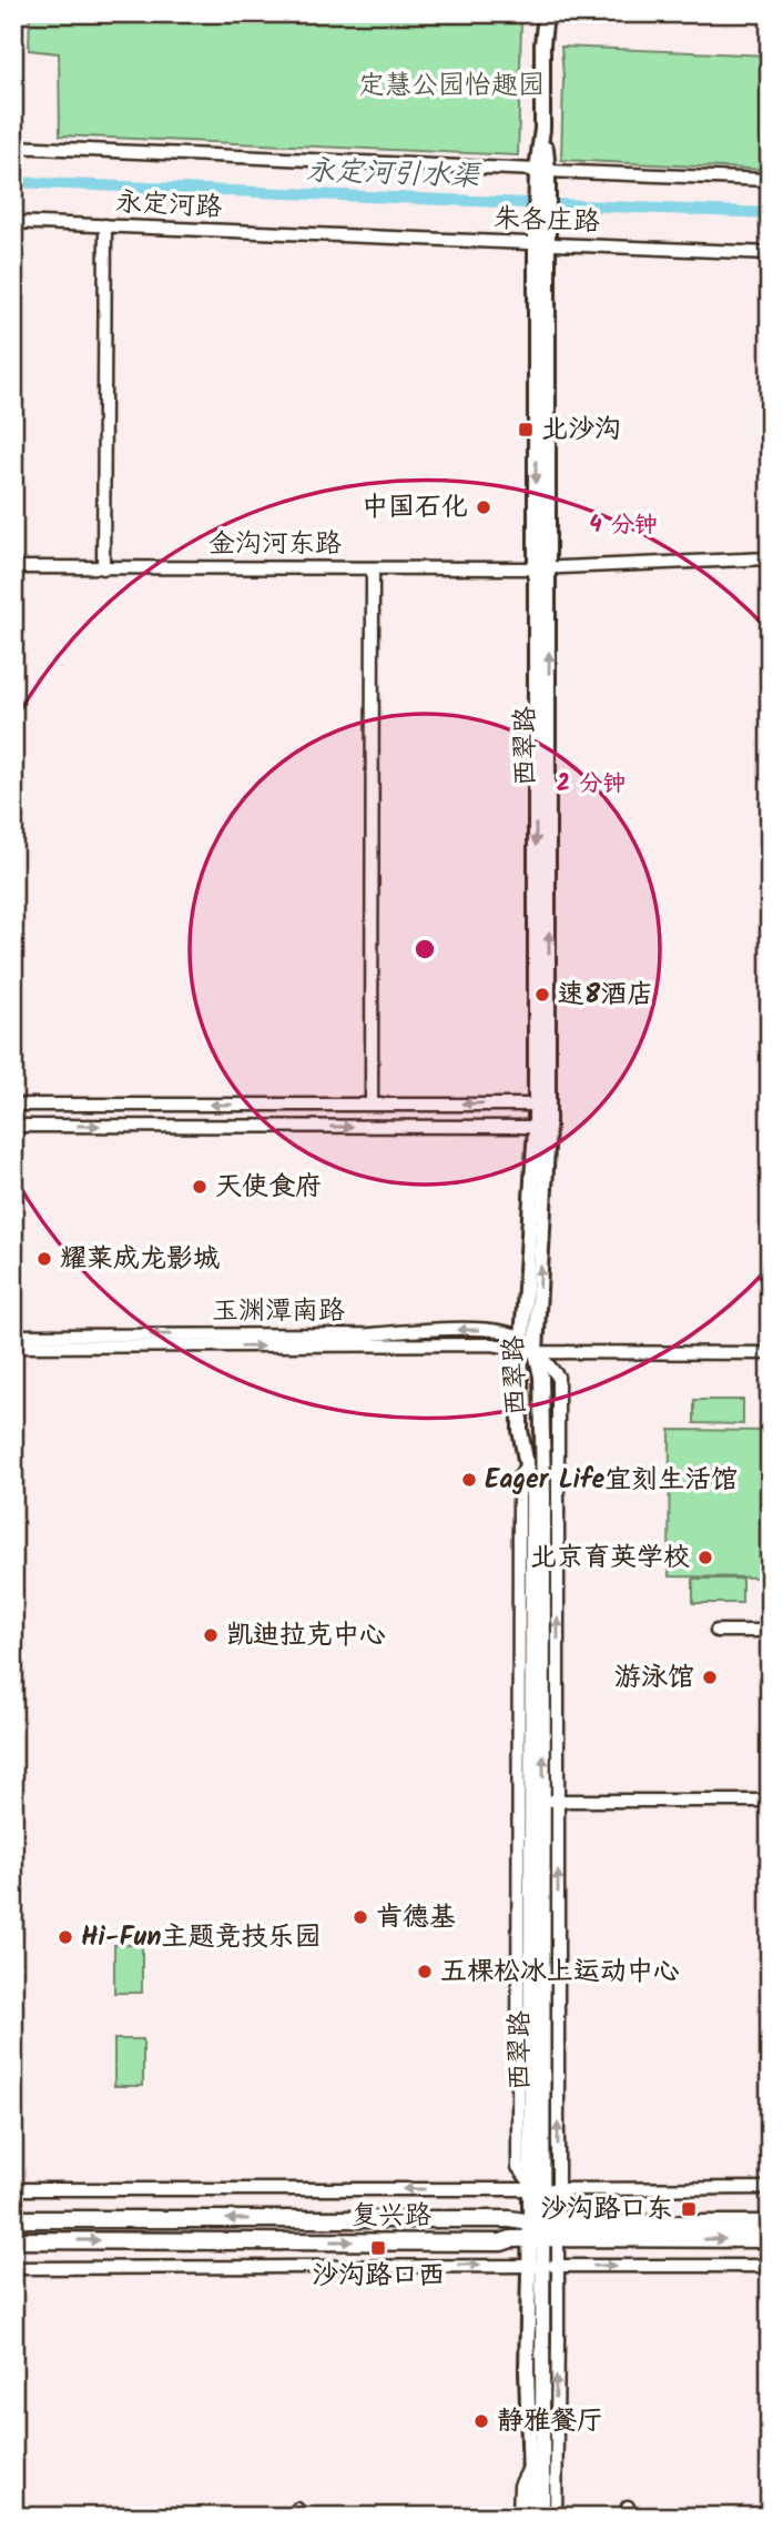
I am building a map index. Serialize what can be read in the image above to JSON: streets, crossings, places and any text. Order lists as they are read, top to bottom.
{
  "streets": {
    "highway": ["复兴路"],
    "main road": ["西翠路"],
    "street": [
      "永定河路",
      "朱各庄路",
      "金沟河东路",
      "玉渊潭南路"
    ]
  },
  "crossings": [
    ["永定河路", "朱各庄路"],
    ["朱各庄路", "西翠路"],
    ["金沟河东路", "西翠路"],
    ["西翠路", "玉渊潭南路"],
    ["西翠路", "复兴路"]
  ],
  "water": ["永定河引水渠"],
  "parks": ["定慧公园怡趣园"],
  "places": {
    "transit": ["北沙沟", "沙沟路口东", "沙沟路口西"],
    "other": [
      "中国石化",
      "速8酒店",
      "天使食府",
      "耀莱成龙影城",
      "Eager Life宜刻生活馆",
      "北京育英学校",
      "凯迪拉克中心",
      "游泳馆",
      "肯德基",
      "Hi-Fun主题竞技乐园",
      "五棵松冰上运动中心",
      "静雅餐厅"
    ]
  },
  "rings": ["4 分钟", "2 分钟"]
}
